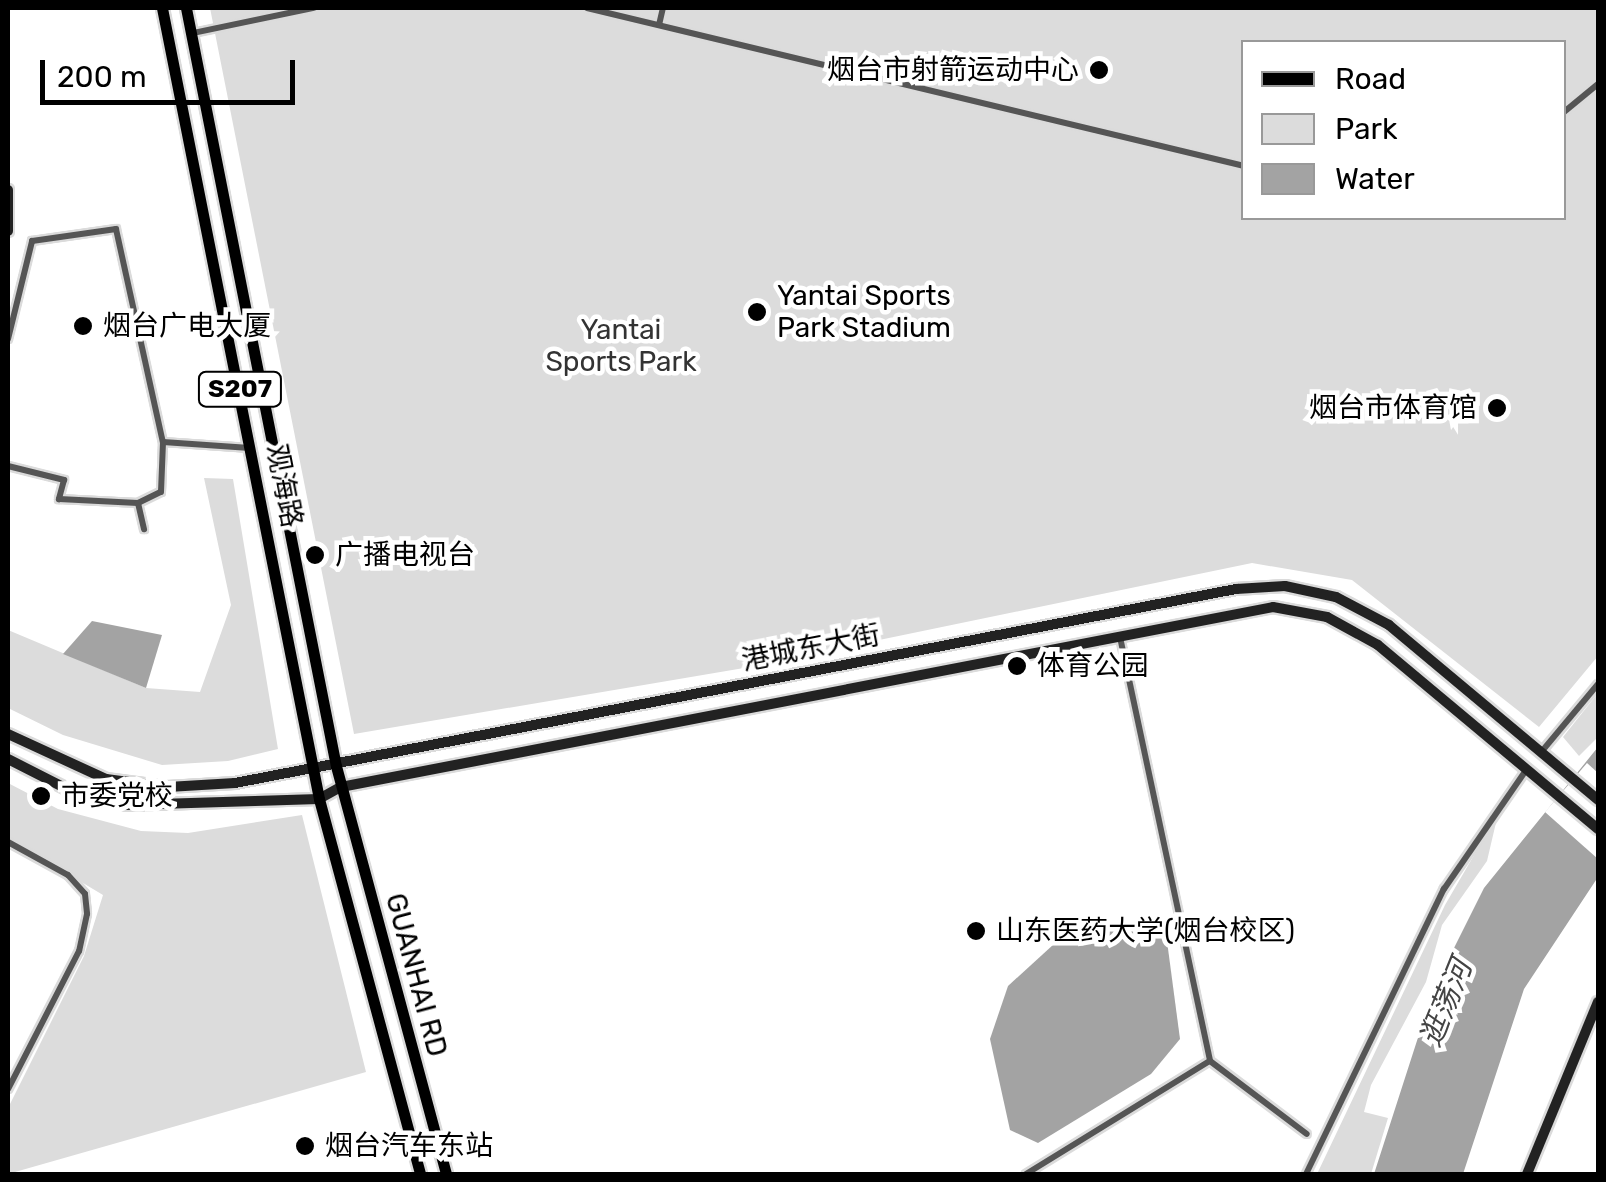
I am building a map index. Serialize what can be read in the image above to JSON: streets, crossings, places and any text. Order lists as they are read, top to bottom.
{
  "streets": {
    "main road": [
      "S207",
      "观海路",
      "港城东大街",
      "GUANHAI RD"
    ]
  },
  "crossings": [
    ["观海路", "港城东大街"],
    ["观海路", "GUANHAI RD"],
    ["港城东大街", "GUANHAI RD"]
  ],
  "water": ["逛荡河"],
  "parks": ["Yantai Sports Park"],
  "places": [
    "烟台市射箭运动中心",
    "Yantai Sports Park Stadium",
    "烟台广电大厦",
    "烟台市体育馆",
    "广播电视台",
    "体育公园",
    "市委党校",
    "山东医药大学(烟台校区)",
    "烟台汽车东站"
  ],
  "legend": ["Road", "Park", "Water"],
  "scale_bar": "200 m"
}
